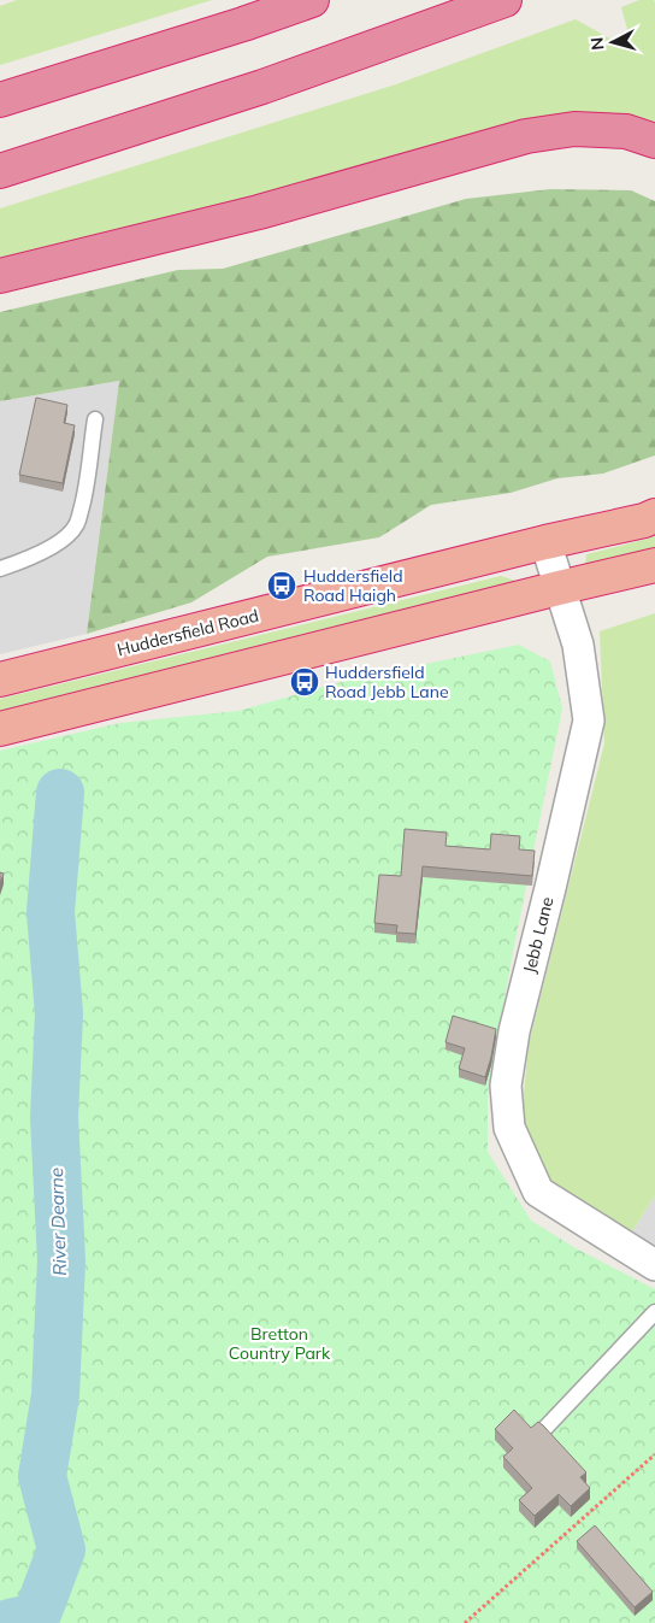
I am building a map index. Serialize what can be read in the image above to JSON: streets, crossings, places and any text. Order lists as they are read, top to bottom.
{
  "streets": {
    "highway": ["Huddersfield Road"],
    "street": ["Jebb Lane"]
  },
  "crossings": [
    ["Huddersfield Road", "Jebb Lane"]
  ],
  "water": ["River Dearne"],
  "parks": ["Bretton Country Park"],
  "places": {
    "bus stop": ["Huddersfield Road Haigh", "Huddersfield Road Jebb Lane"]
  },
  "north": "left"
}
